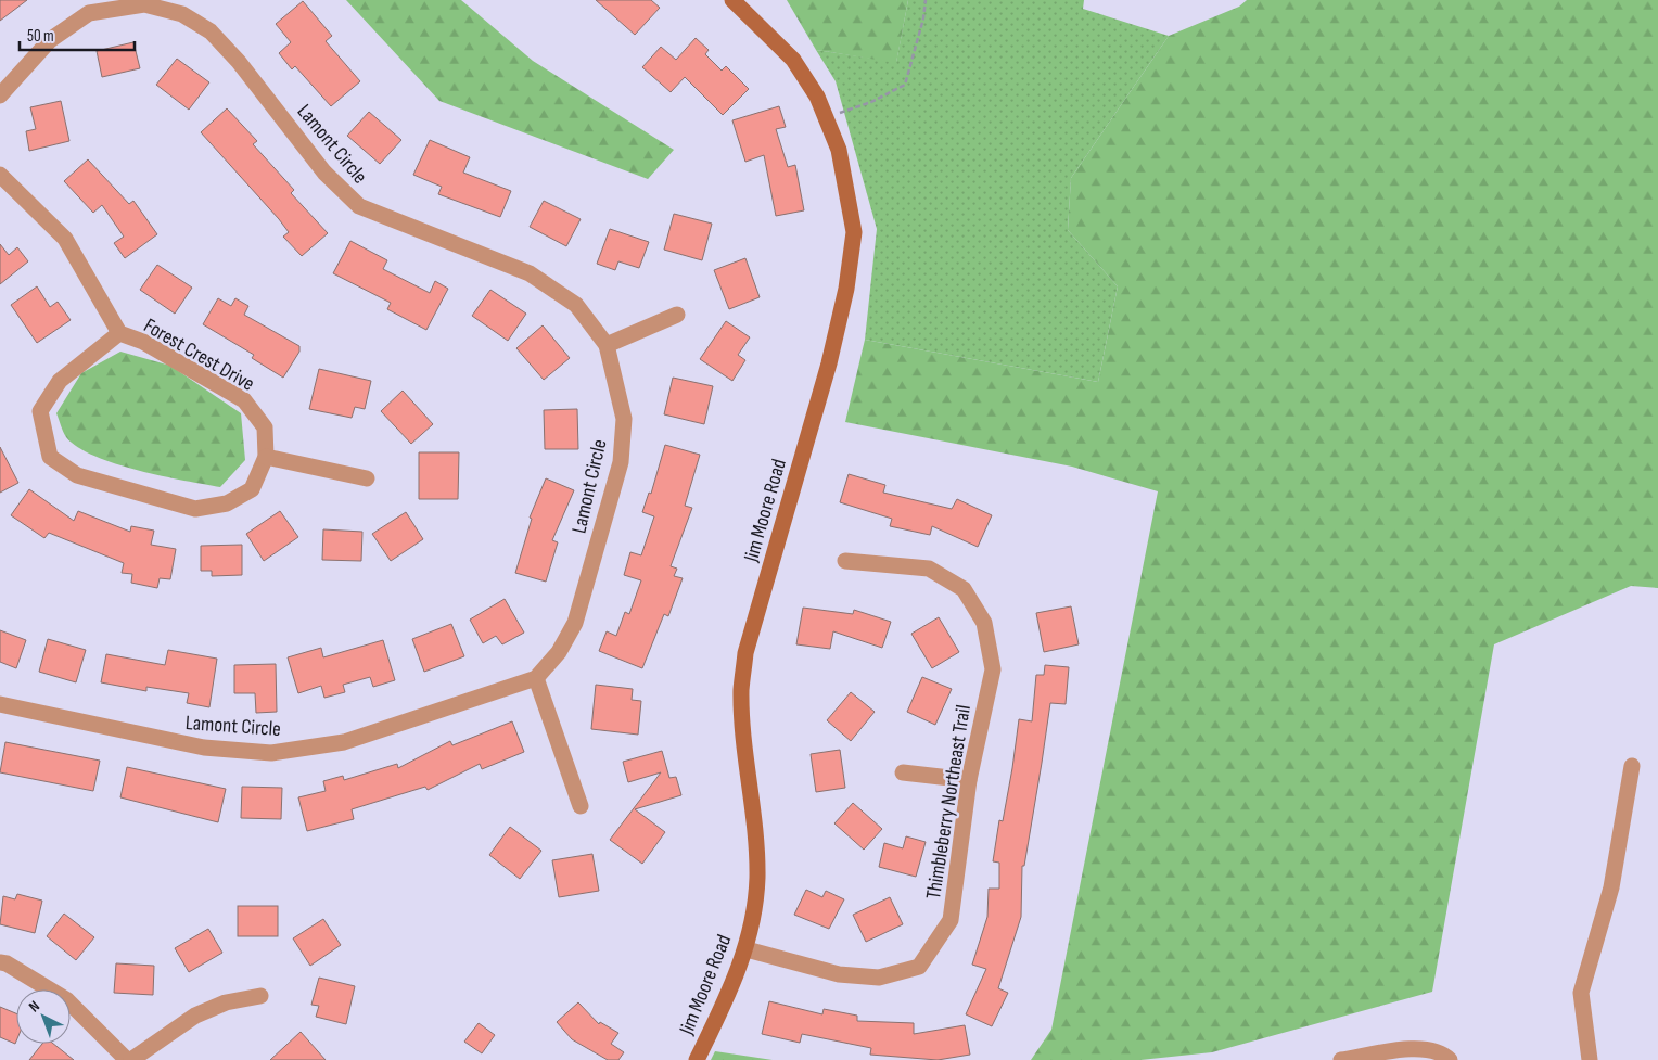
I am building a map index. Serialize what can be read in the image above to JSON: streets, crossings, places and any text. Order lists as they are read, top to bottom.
{
  "streets": {
    "street": [
      "Lamont Circle",
      "Forest Crest Drive",
      "Jim Moore Road",
      "Thimbleberry Northeast Trail"
    ]
  },
  "crossings": [
    ["Jim Moore Road", "Thimbleberry Northeast Trail"]
  ],
  "scale_bar": "50 m",
  "north": "top left"
}
